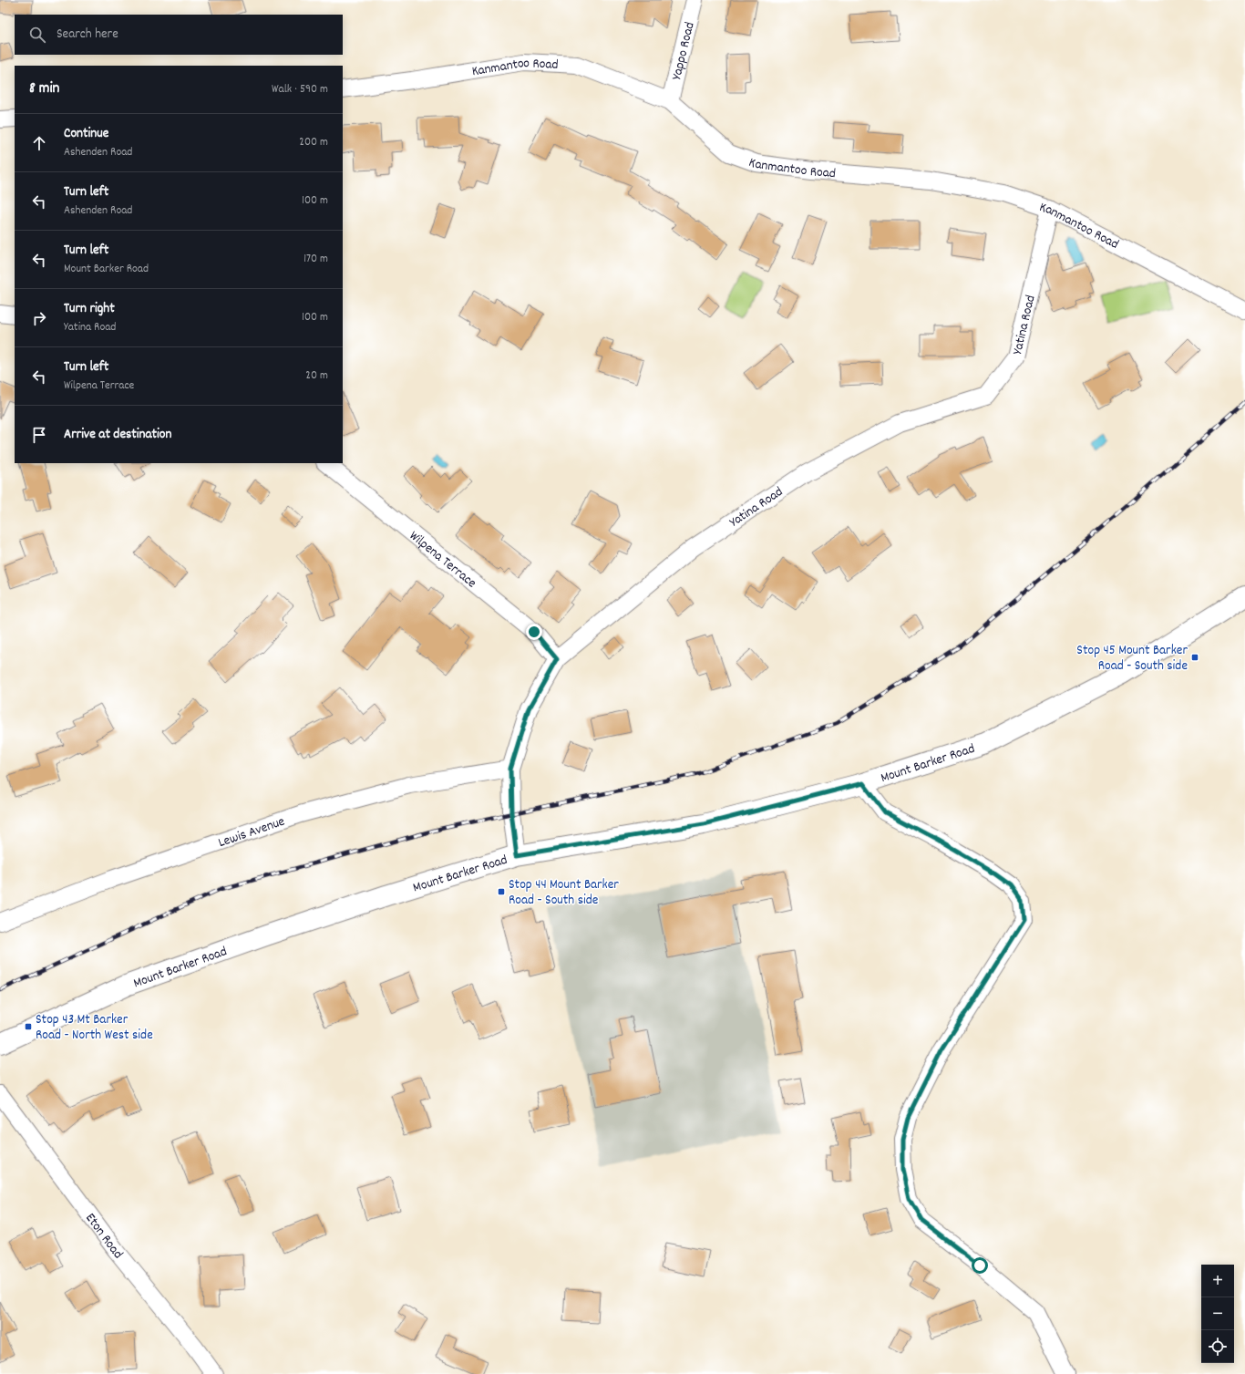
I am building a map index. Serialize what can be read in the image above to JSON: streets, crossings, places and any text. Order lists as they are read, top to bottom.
{
  "streets": {
    "main road": ["Mount Barker Road"],
    "street": [
      "Yappo Road",
      "Kanmantoo Road",
      "Yatina Road",
      "Wilpena Terrace",
      "Lewis Avenue",
      "Eton Road"
    ]
  },
  "crossings": [
    ["Yappo Road", "Kanmantoo Road"],
    ["Kanmantoo Road", "Yatina Road"],
    ["Yatina Road", "Wilpena Terrace"],
    ["Yatina Road", "Mount Barker Road"],
    ["Yatina Road", "Lewis Avenue"]
  ],
  "places": {
    "transit": ["Stop 45 Mount Barker Road - South side", "Stop 44 Mount Barker Road - South side", "Stop 43 Mt Barker Road - North West side"]
  },
  "page": {
    "search": "Search here",
    "heading": ["8 min", "Walk · 590 m"],
    "list": [
      ["Continue", "Ashenden Road", "200 m"],
      ["Turn left", "Ashenden Road", "100 m"],
      ["Turn left", "Mount Barker Road", "170 m"],
      ["Turn right", "Yatina Road", "100 m"],
      ["Turn left", "Wilpena Terrace", "20 m"],
      "Arrive at destination"
    ],
    "map_buttons": ["+", "−"]
  }
}
